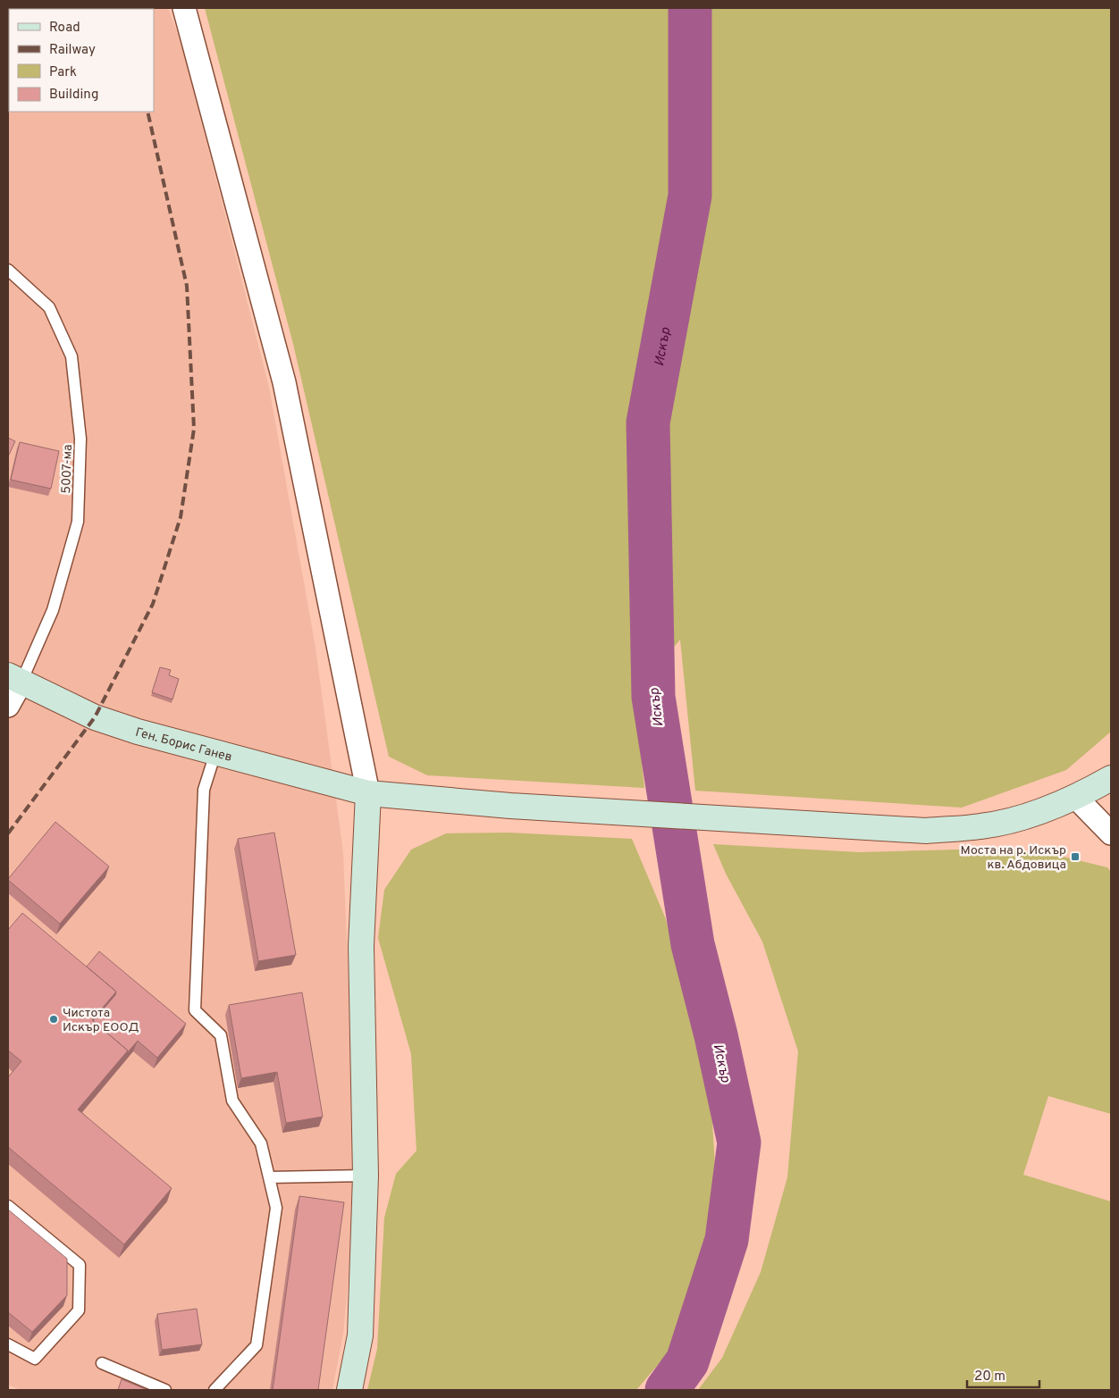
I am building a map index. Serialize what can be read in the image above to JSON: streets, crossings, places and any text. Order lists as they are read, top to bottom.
{
  "streets": {
    "street": ["Ген. Борис Ганев"],
    "lane": ["5007-ма"]
  },
  "crossings": [
    ["5007-ма", "Ген. Борис Ганев"]
  ],
  "water": ["Искър"],
  "places": {
    "transit": ["Моста на р. Искър кв. Абдовица"],
    "other": ["Чистота Искър ЕООД"]
  },
  "legend": [
    "Road",
    "Railway",
    "Park",
    "Building"
  ],
  "scale_bar": "20 m"
}
